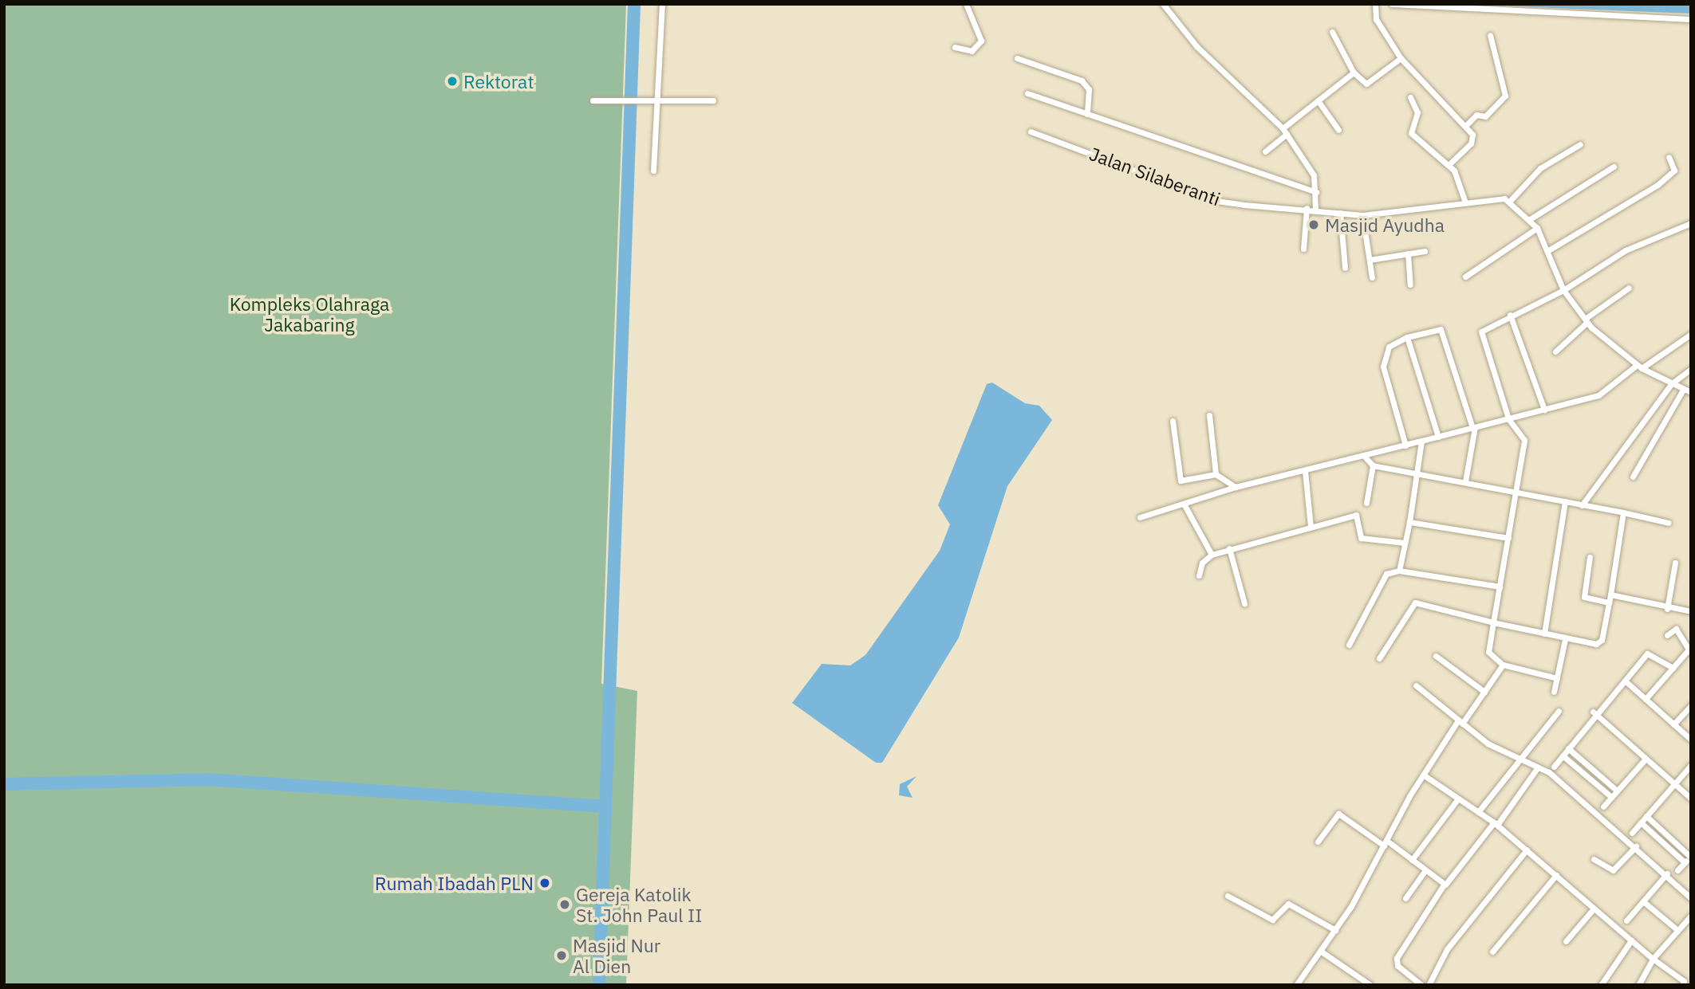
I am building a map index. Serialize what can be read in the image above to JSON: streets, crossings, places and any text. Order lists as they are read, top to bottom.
{
  "streets": {
    "street": ["Jalan Silaberanti"]
  },
  "parks": ["Kompleks Olahraga Jakabaring"],
  "places": [
    "Rektorat",
    "Masjid Ayudha",
    "Rumah Ibadah PLN",
    "Gereja Katolik St. John Paul II",
    "Masjid Nur Al Dien"
  ]
}
